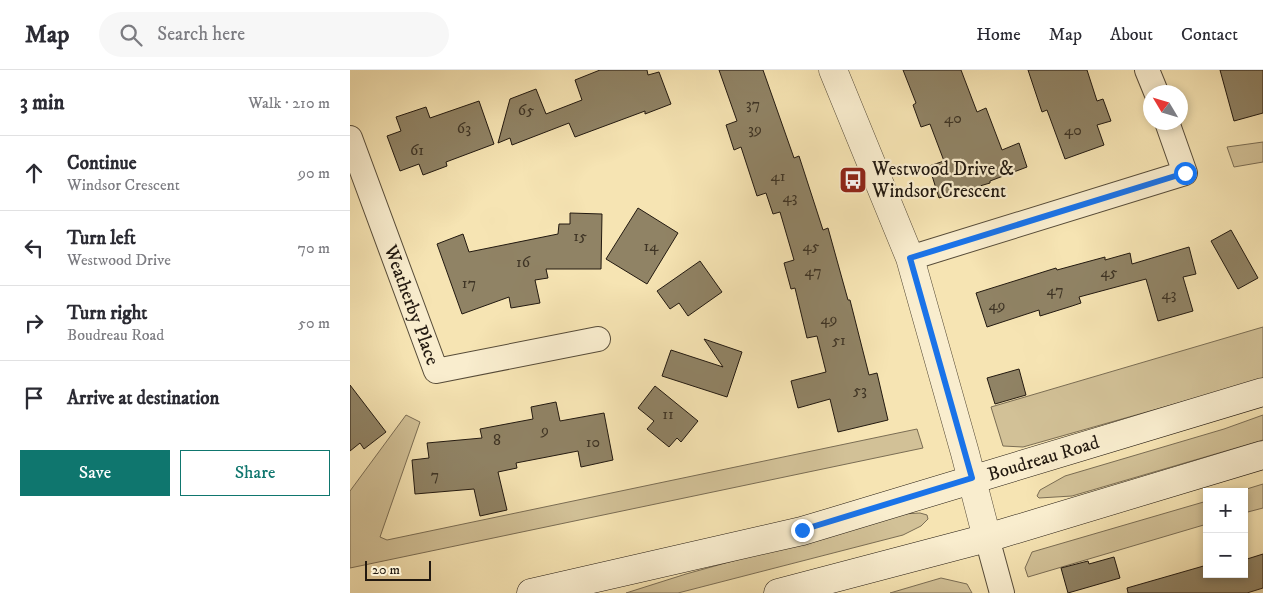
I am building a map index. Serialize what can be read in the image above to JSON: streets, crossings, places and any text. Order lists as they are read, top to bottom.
{
  "streets": {
    "main road": ["Boudreau Road"],
    "street": ["Weatherby Place"]
  },
  "places": {
    "bus stop": ["Westwood Drive & Windsor Crescent"]
  },
  "house_numbers": [
    "37",
    "65",
    "40",
    "63",
    "39",
    "40",
    "61",
    "41",
    "43",
    "15",
    "14",
    "45",
    "16",
    "47",
    "45",
    "17",
    "47",
    "43",
    "49",
    "49",
    "51",
    "53",
    "11",
    "9",
    "8",
    "10",
    "7"
  ],
  "scale_bar": "20 m",
  "north": "top left",
  "page": {
    "header": "Map",
    "search": "Search here",
    "nav": [
      "Home",
      "Map",
      "About",
      "Contact"
    ],
    "heading": ["3 min", "Walk · 210 m"],
    "list": [
      ["Continue", "Windsor Crescent", "90 m"],
      ["Turn left", "Westwood Drive", "70 m"],
      ["Turn right", "Boudreau Road", "50 m"],
      "Arrive at destination"
    ],
    "buttons": ["Save", "Share"],
    "map_buttons": ["+", "−"],
    "scale": "20 m"
  }
}
